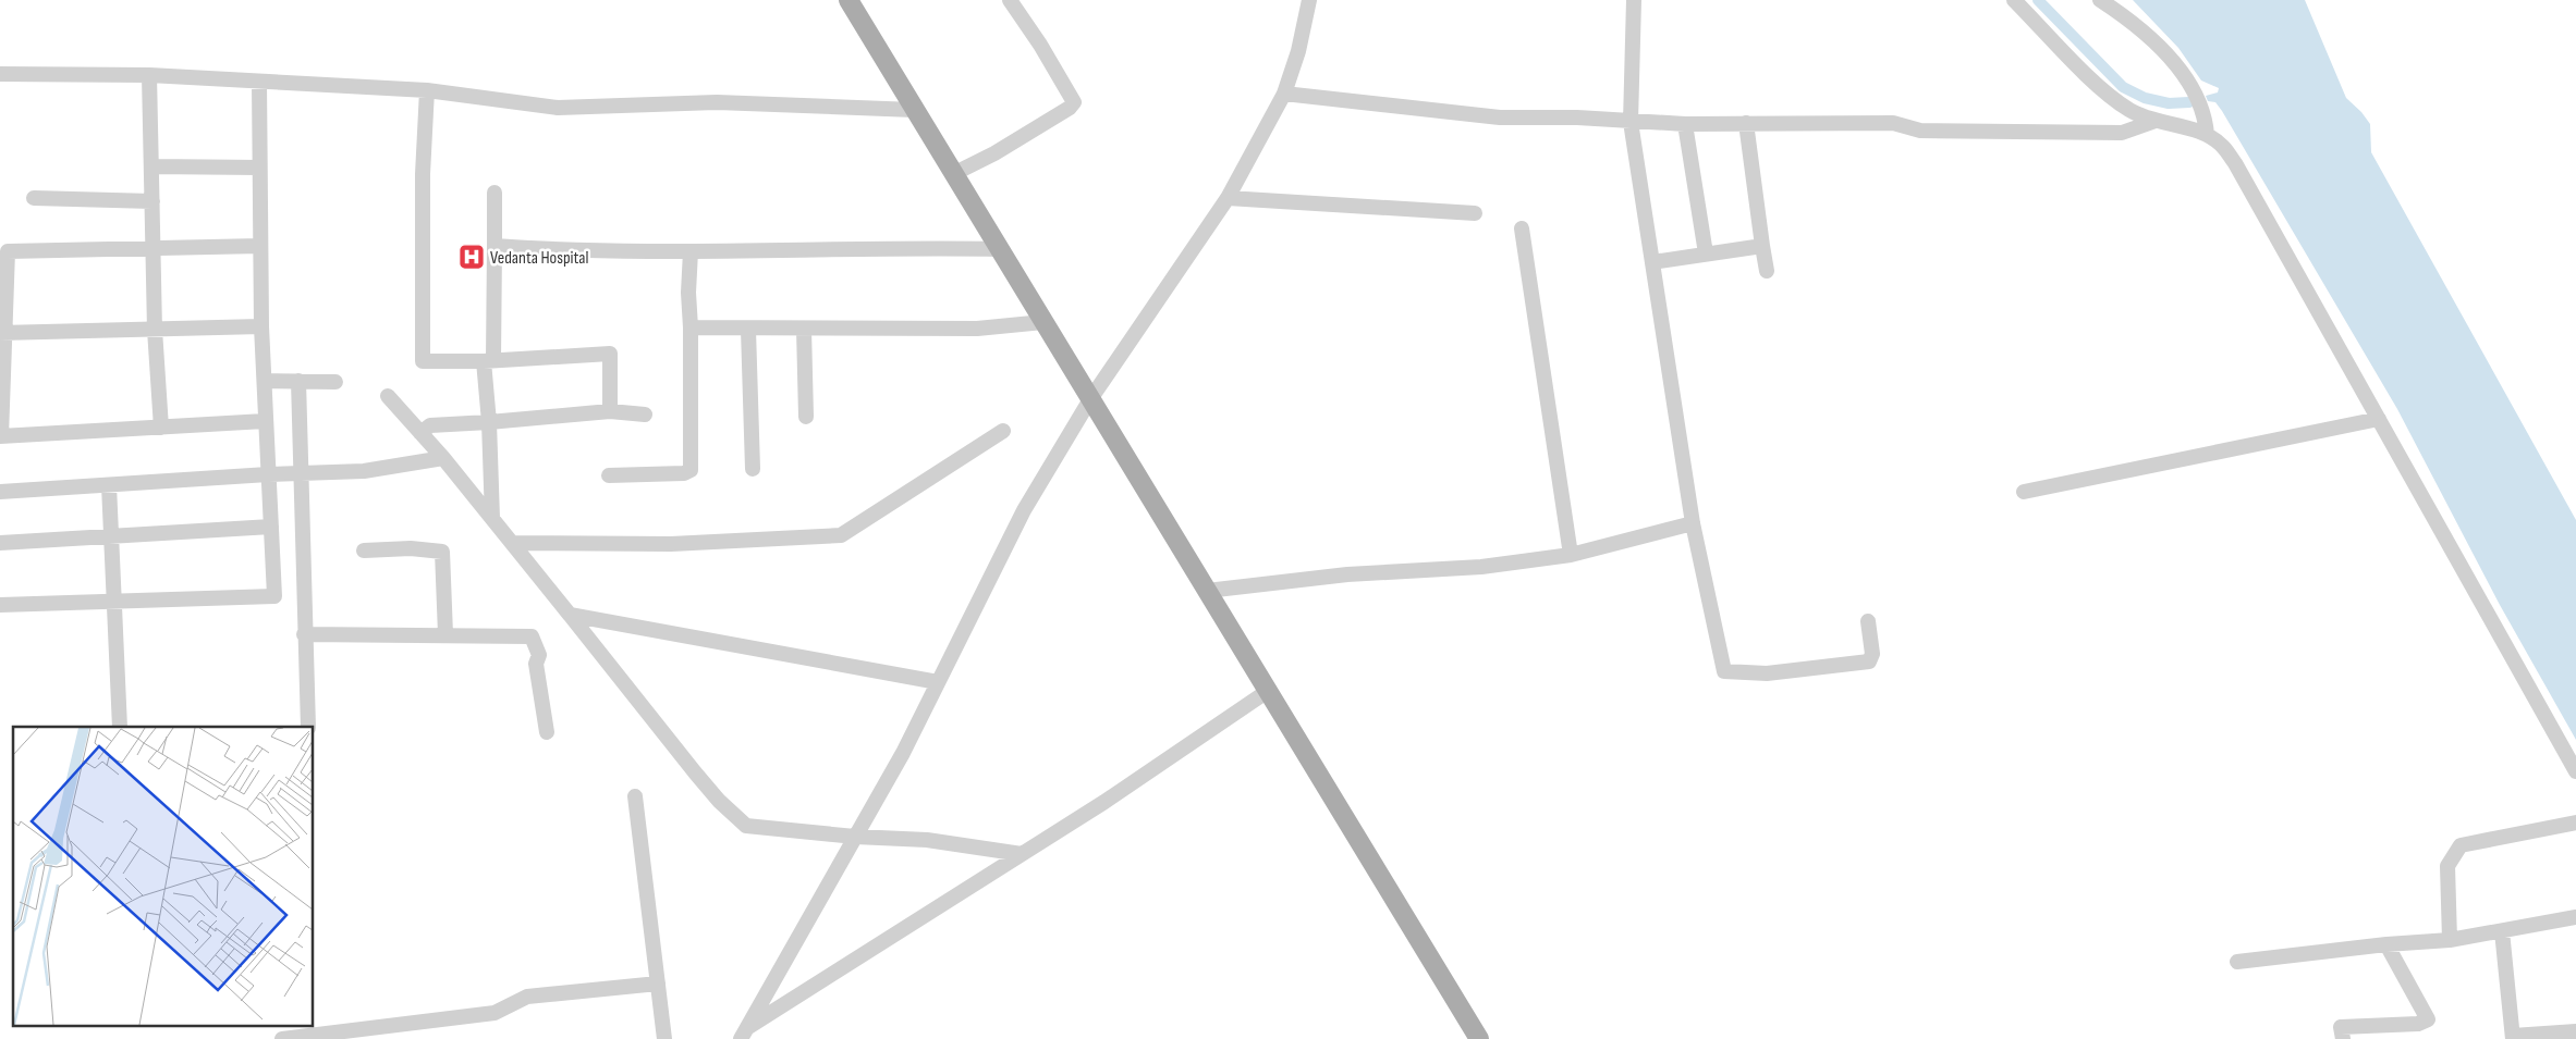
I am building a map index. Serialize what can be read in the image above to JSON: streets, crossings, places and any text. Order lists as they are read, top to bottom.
{
  "places": {
    "hospital": ["Vedanta Hospital"]
  }
}
